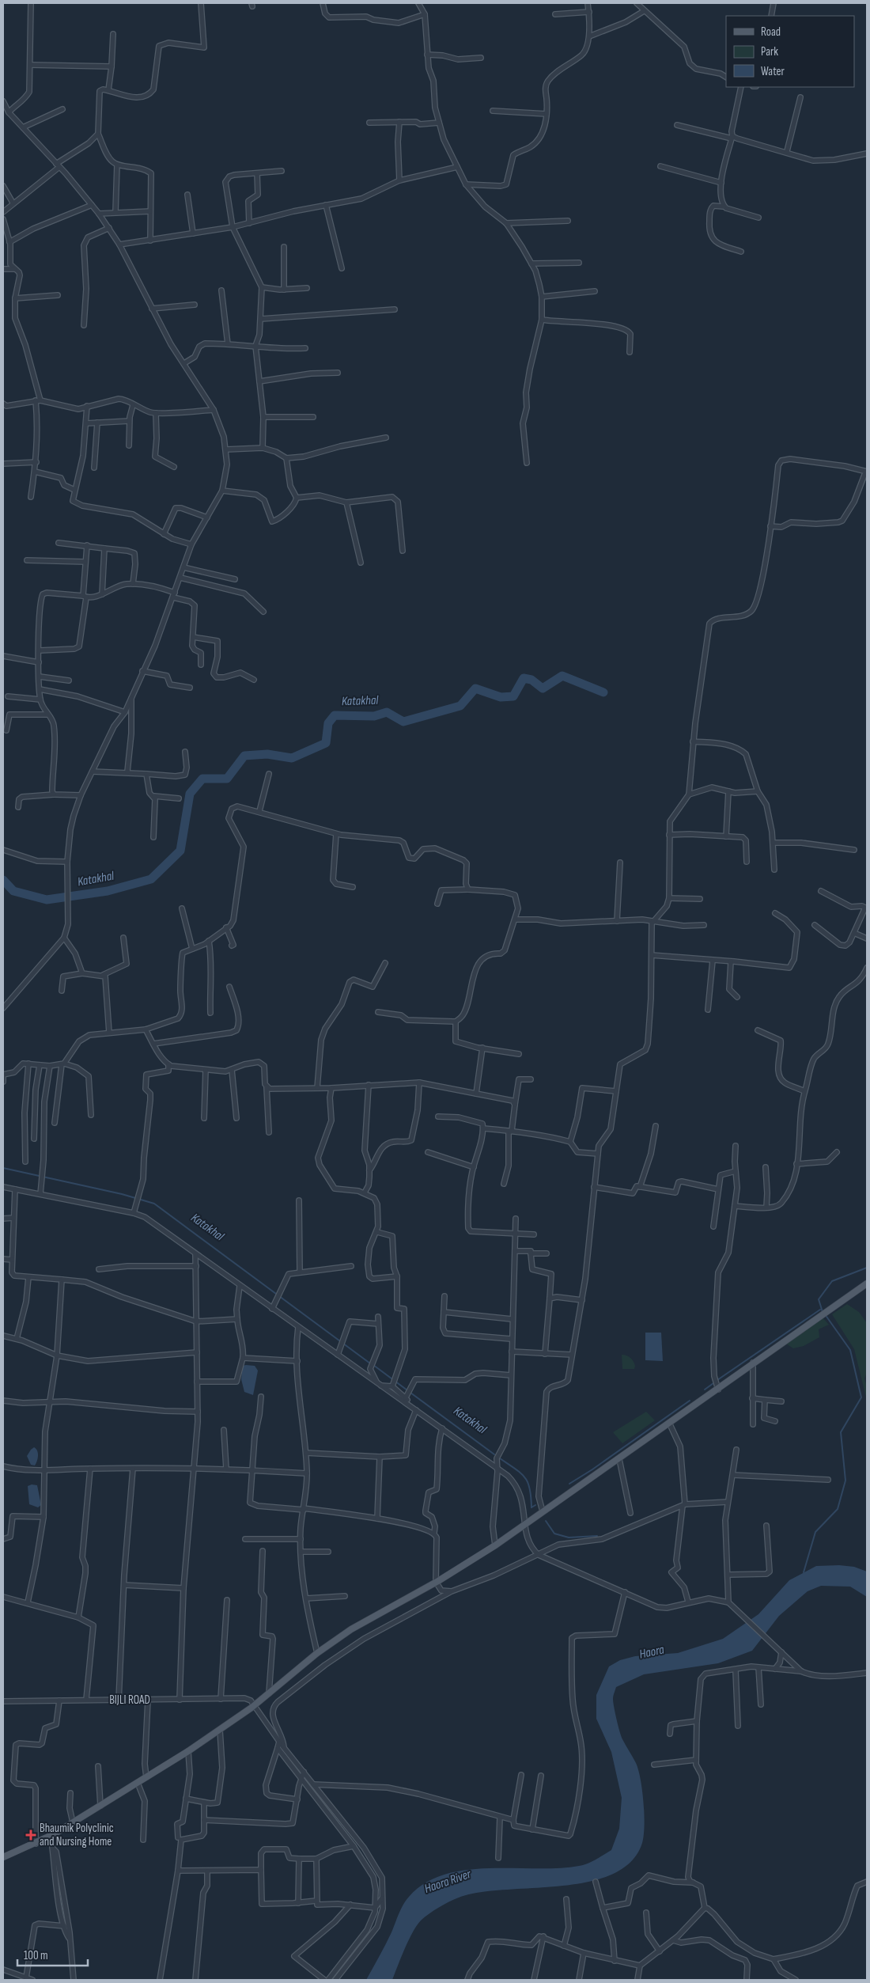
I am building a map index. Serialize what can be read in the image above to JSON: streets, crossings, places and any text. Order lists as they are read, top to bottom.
{
  "streets": {
    "street": ["BIJLI ROAD"]
  },
  "water": ["Katakhal", "Haora", "Haora River"],
  "places": {
    "health": ["Bhaumik Polyclinic and Nursing Home"]
  },
  "legend": ["Road", "Park", "Water"],
  "scale_bar": "100 m"
}
